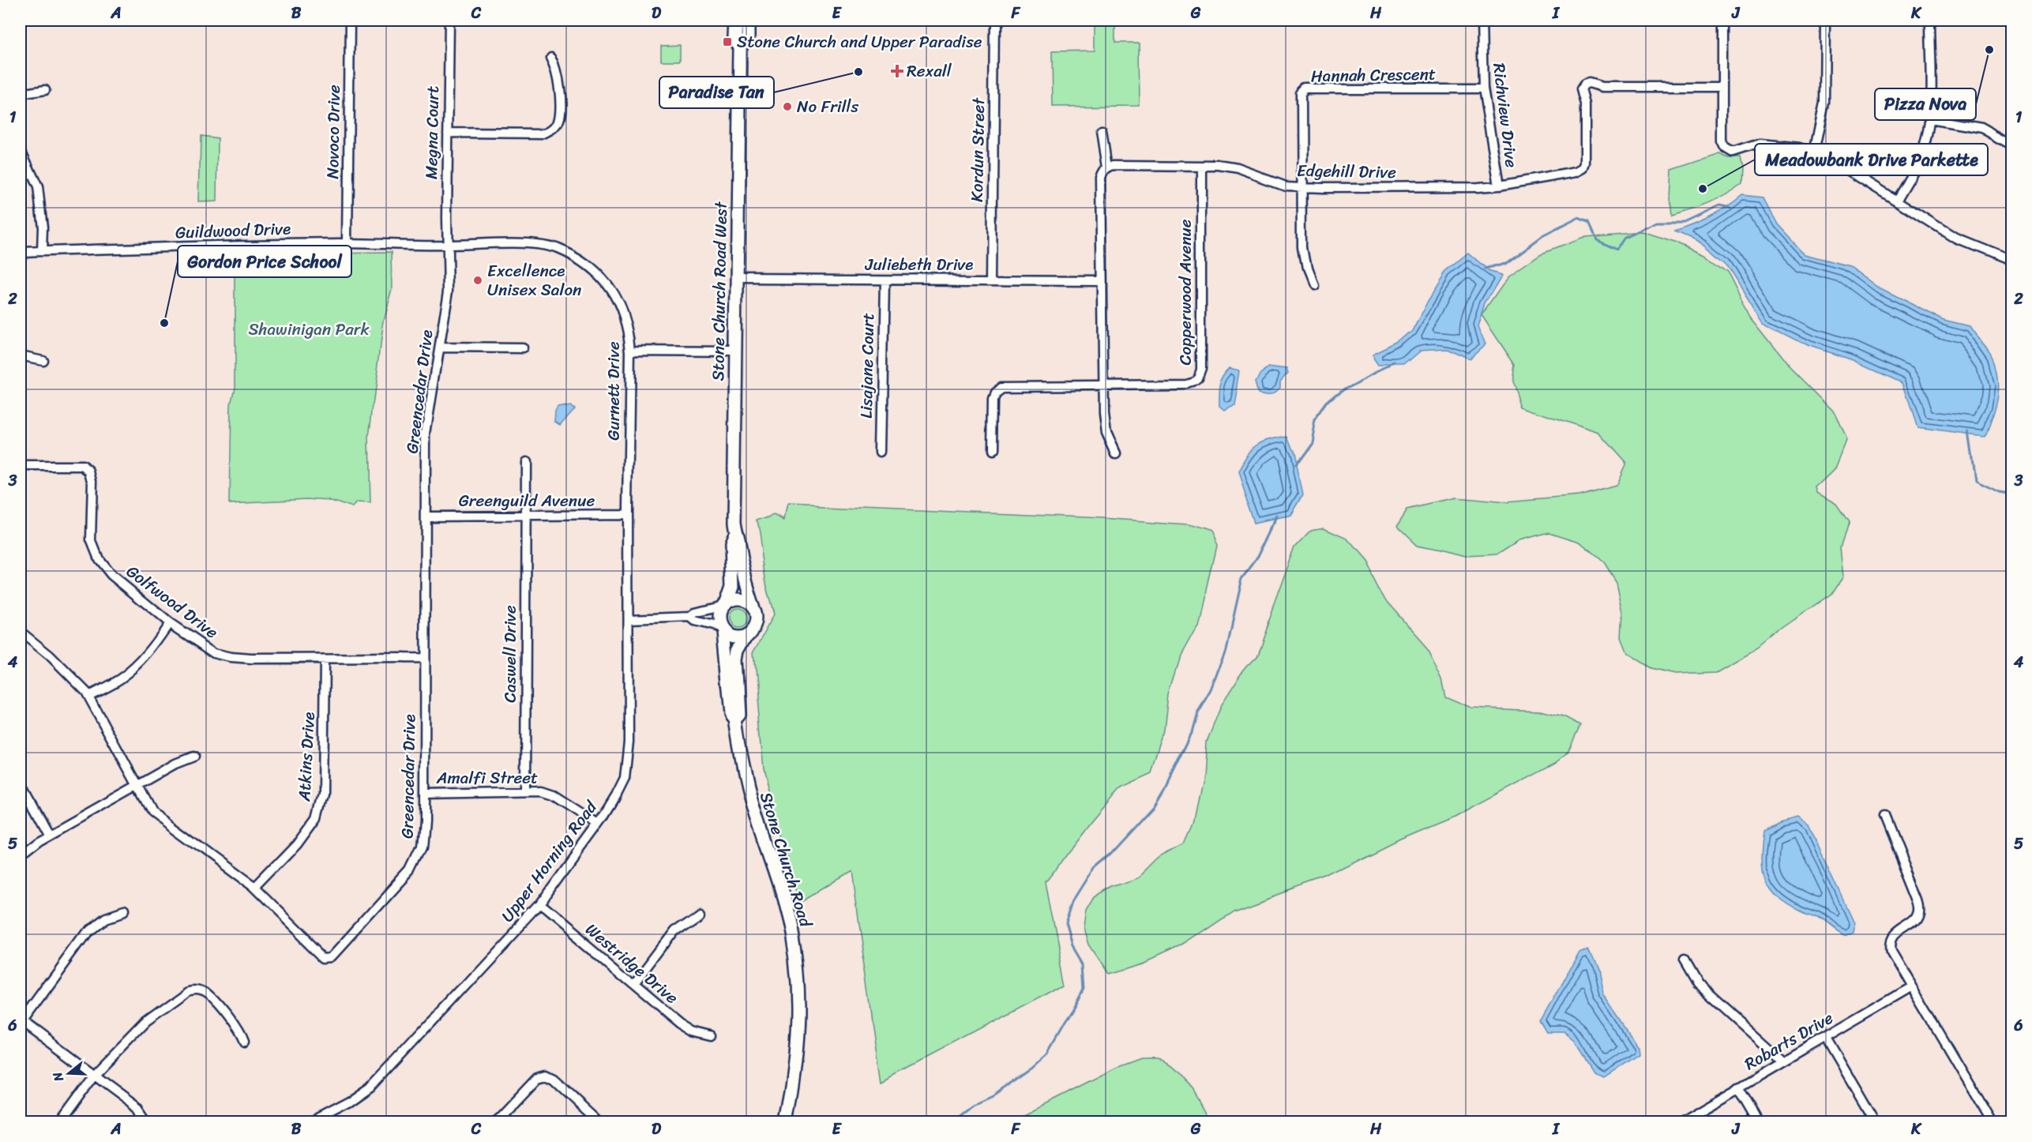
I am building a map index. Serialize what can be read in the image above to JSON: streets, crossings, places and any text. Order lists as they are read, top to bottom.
{
  "streets": {
    "main road": ["Stone Church Road West", "Stone Church Road"],
    "street": [
      "Hannah Crescent",
      "Richview Drive",
      "Novoco Drive",
      "Megna Court",
      "Kordun Street",
      "Edgehill Drive",
      "Guildwood Drive",
      "Juliebeth Drive",
      "Copperwood Avenue",
      "Lisajane Court",
      "Gurnett Drive",
      "Greencedar Drive",
      "Greenguild Avenue",
      "Golfwood Drive",
      "Caswell Drive",
      "Atkins Drive",
      "Amalfi Street",
      "Upper Horning Road",
      "Westridge Drive",
      "Robarts Drive"
    ]
  },
  "crossings": [
    ["Hannah Crescent", "Richview Drive"],
    ["Hannah Crescent", "Edgehill Drive"],
    ["Richview Drive", "Edgehill Drive"],
    ["Novoco Drive", "Guildwood Drive"],
    ["Megna Court", "Guildwood Drive"],
    ["Megna Court", "Gurnett Drive"],
    ["Megna Court", "Greencedar Drive"],
    ["Kordun Street", "Juliebeth Drive"],
    ["Edgehill Drive", "Copperwood Avenue"],
    ["Guildwood Drive", "Gurnett Drive"],
    ["Guildwood Drive", "Greencedar Drive"],
    ["Juliebeth Drive", "Stone Church Road West"],
    ["Juliebeth Drive", "Lisajane Court"],
    ["Gurnett Drive", "Greencedar Drive"],
    ["Gurnett Drive", "Greenguild Avenue"],
    ["Gurnett Drive", "Upper Horning Road"],
    ["Greencedar Drive", "Greenguild Avenue"],
    ["Greencedar Drive", "Golfwood Drive"],
    ["Greencedar Drive", "Atkins Drive"],
    ["Greencedar Drive", "Amalfi Street"],
    ["Greenguild Avenue", "Caswell Drive"],
    ["Golfwood Drive", "Atkins Drive"],
    ["Caswell Drive", "Amalfi Street"],
    ["Amalfi Street", "Upper Horning Road"],
    ["Upper Horning Road", "Westridge Drive"]
  ],
  "parks": ["Shawinigan Park"],
  "places": {
    "transit": ["Stone Church and Upper Paradise"],
    "other": [
      "Pizza Nova",
      "Paradise Tan",
      "No Frills",
      "Meadowbank Drive Parkette",
      "Excellence Unisex Salon",
      "Gordon Price School"
    ],
    "health": ["Rexall"]
  },
  "north": "left",
  "grid": {
    "columns": [
      "A",
      "B",
      "C",
      "D",
      "E",
      "F",
      "G",
      "H",
      "I",
      "J",
      "K"
    ],
    "rows": [
      "1",
      "2",
      "3",
      "4",
      "5",
      "6"
    ]
  }
}
